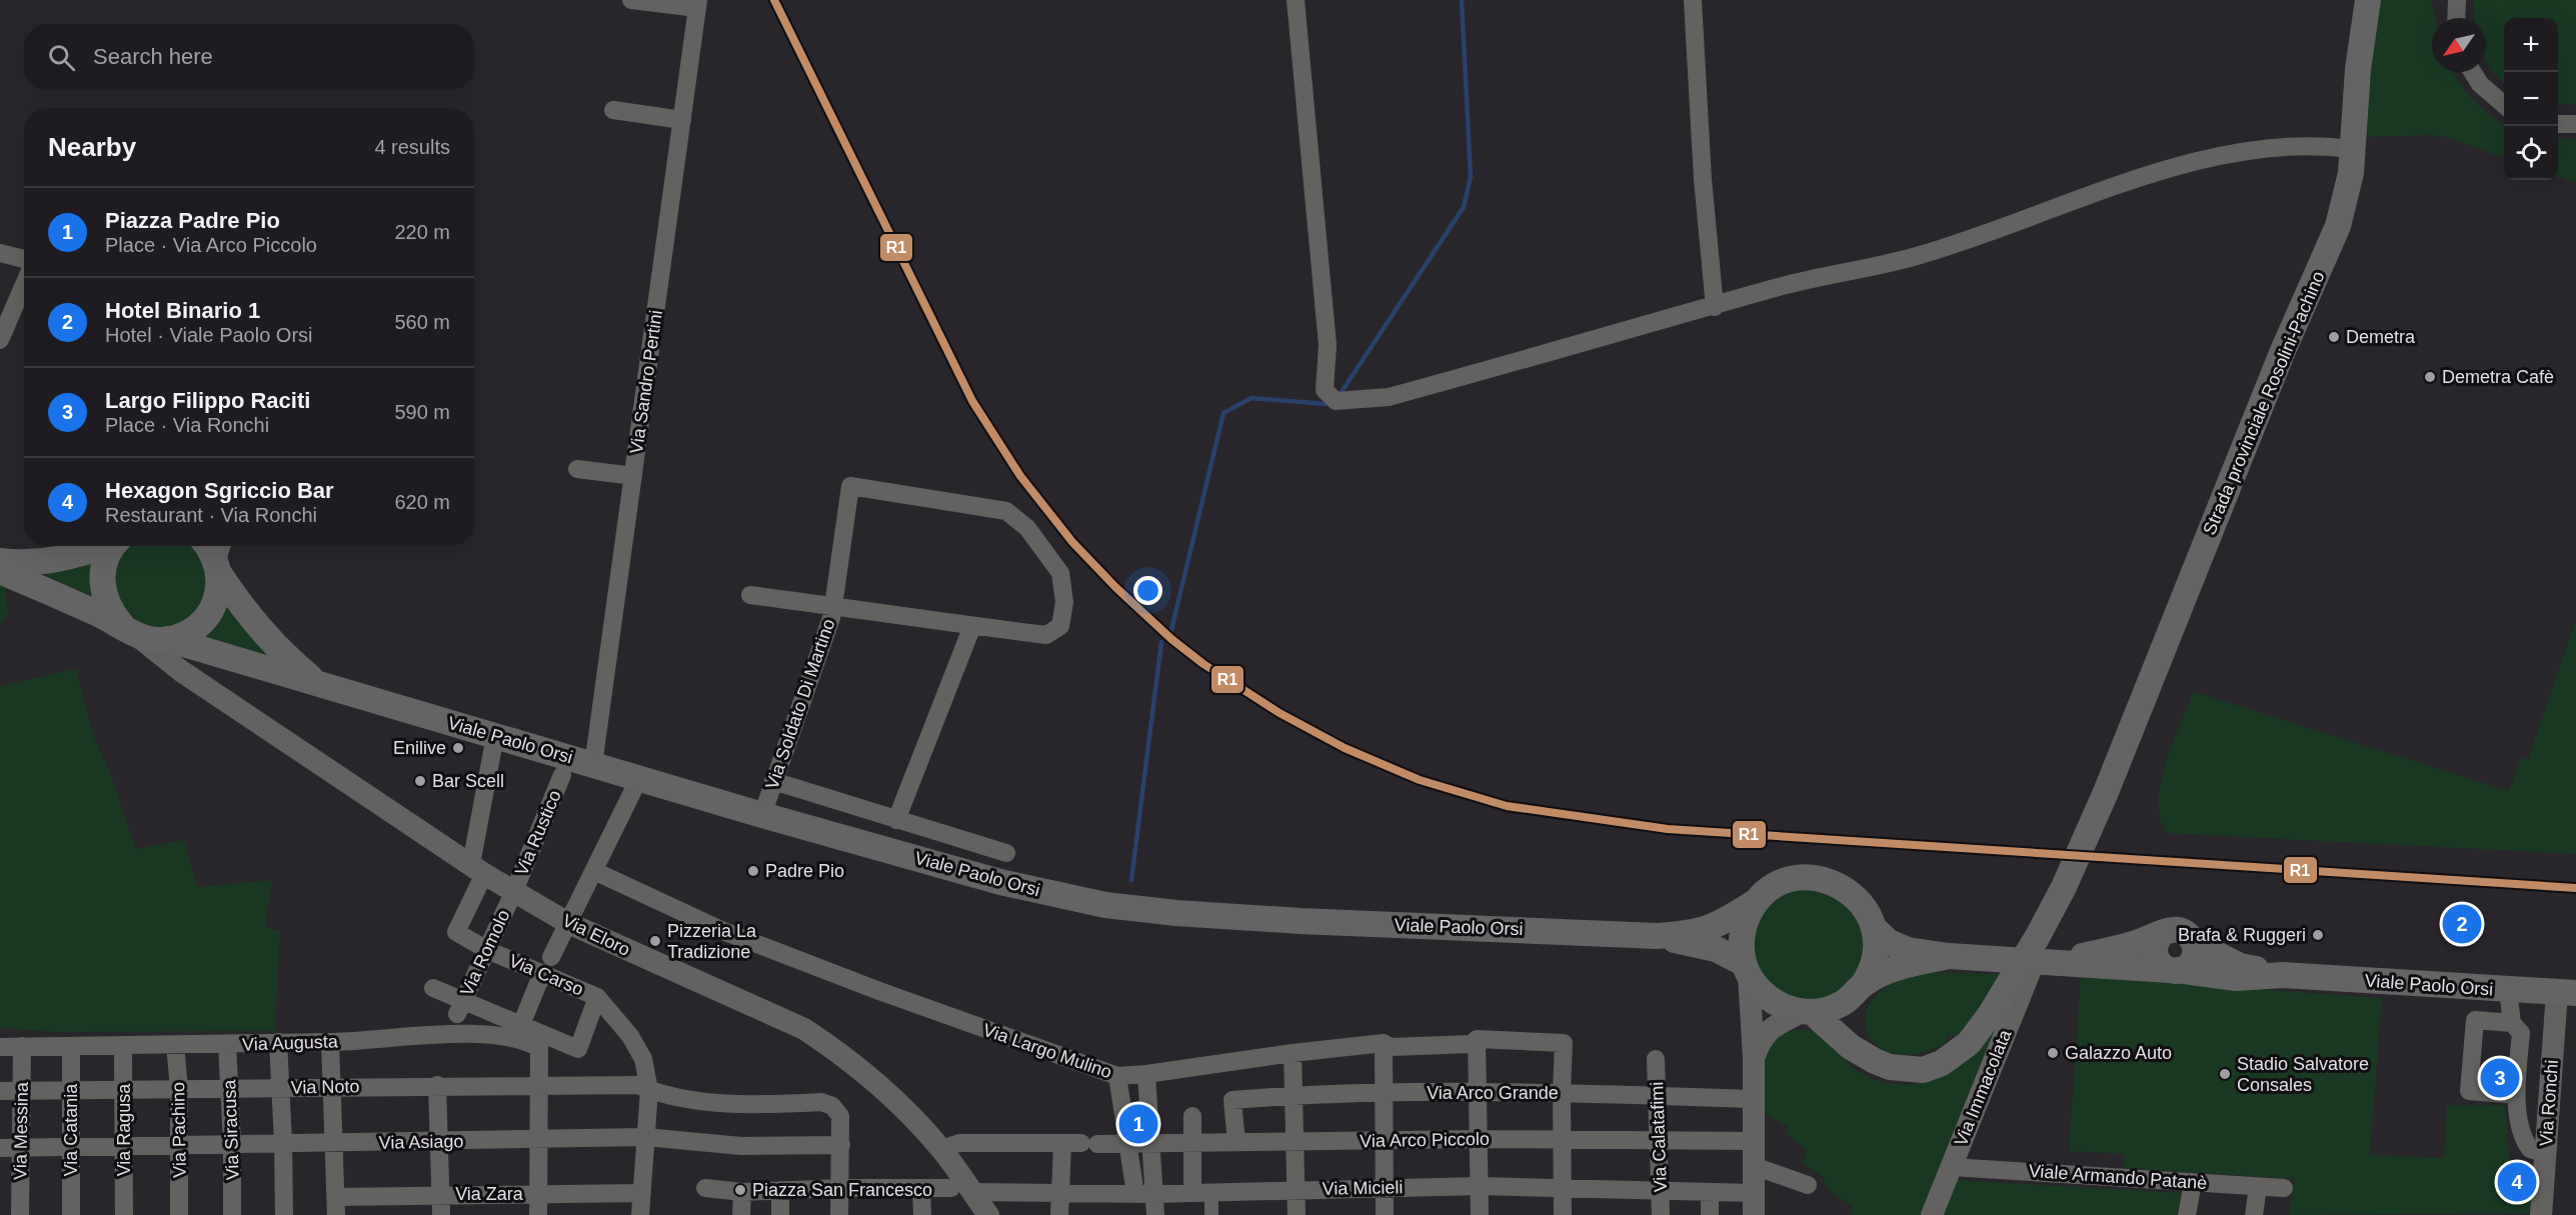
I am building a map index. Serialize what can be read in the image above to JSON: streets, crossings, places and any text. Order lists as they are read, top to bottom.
{
  "streets": {
    "main road": ["Strada provinciale Rosolini-Pachino", "Viale Paolo Orsi"],
    "street": [
      "Via Sandro Pertini",
      "Via Soldato Di Martino",
      "Via Rustico",
      "Via Eloro",
      "Via Romolo",
      "Via Carso",
      "Via Augusta",
      "Via Largo Mulino",
      "Via Noto",
      "Via Immacolata",
      "Via Arco Grande",
      "Via Ronchi",
      "Via Catania",
      "Via Ragusa",
      "Via Pachino",
      "Via Siracusa",
      "Via Messina",
      "Via Calatafimi",
      "Via Arco Piccolo",
      "Via Asiago",
      "Viale Armando Patanè",
      "Via Micieli",
      "Via Zara"
    ]
  },
  "crossings": [
    ["Via Sandro Pertini", "Viale Paolo Orsi"],
    ["Via Sandro Pertini", "Via Rustico"],
    ["Via Soldato Di Martino", "Viale Paolo Orsi"],
    ["Viale Paolo Orsi", "Via Rustico"],
    ["Viale Paolo Orsi", "Via Eloro"],
    ["Viale Paolo Orsi", "Via Ronchi"],
    ["Via Rustico", "Via Eloro"],
    ["Via Rustico", "Via Romolo"],
    ["Via Eloro", "Via Romolo"],
    ["Via Eloro", "Via Carso"],
    ["Via Eloro", "Via Arco Piccolo"],
    ["Via Eloro", "Via Micieli"],
    ["Via Romolo", "Via Carso"],
    ["Via Carso", "Via Noto"],
    ["Via Carso", "Via Asiago"],
    ["Via Carso", "Via Zara"],
    ["Via Augusta", "Via Noto"],
    ["Via Augusta", "Via Catania"],
    ["Via Augusta", "Via Ragusa"],
    ["Via Augusta", "Via Pachino"],
    ["Via Augusta", "Via Siracusa"],
    ["Via Augusta", "Via Messina"],
    ["Via Largo Mulino", "Via Arco Grande"],
    ["Via Noto", "Via Catania"],
    ["Via Noto", "Via Ragusa"],
    ["Via Noto", "Via Pachino"],
    ["Via Noto", "Via Siracusa"],
    ["Via Noto", "Via Messina"],
    ["Via Noto", "Via Asiago"],
    ["Via Immacolata", "Viale Armando Patanè"],
    ["Via Arco Grande", "Via Calatafimi"],
    ["Via Arco Grande", "Via Arco Piccolo"],
    ["Via Catania", "Via Asiago"],
    ["Via Ragusa", "Via Asiago"],
    ["Via Pachino", "Via Asiago"],
    ["Via Siracusa", "Via Asiago"],
    ["Via Messina", "Via Asiago"],
    ["Via Calatafimi", "Via Arco Piccolo"],
    ["Via Calatafimi", "Via Micieli"]
  ],
  "places": [
    "Demetra",
    "Demetra Cafè",
    "Enilive",
    "Bar Scell",
    "Padre Pio",
    "Brafa & Ruggeri",
    "Pizzeria La Tradizione",
    "Galazzo Auto",
    "Stadio Salvatore Consales",
    "Piazza San Francesco"
  ],
  "lines": ["transit line R1"],
  "north": "bottom left",
  "page": {
    "map_buttons": ["+", "−"],
    "search": "Search here",
    "heading": ["Nearby", "4 results"],
    "list": [
      {
        "mark": "1",
        "name": "Piazza Padre Pio",
        "note": "Place · Via Arco Piccolo",
        "value": "220 m"
      },
      {
        "mark": "2",
        "name": "Hotel Binario 1",
        "note": "Hotel · Viale Paolo Orsi",
        "value": "560 m"
      },
      {
        "mark": "3",
        "name": "Largo Filippo Raciti",
        "note": "Place · Via Ronchi",
        "value": "590 m"
      },
      {
        "mark": "4",
        "name": "Hexagon Sgriccio Bar",
        "note": "Restaurant · Via Ronchi",
        "value": "620 m"
      }
    ],
    "pins": [
      "2",
      "3",
      "1",
      "4"
    ]
  }
}
